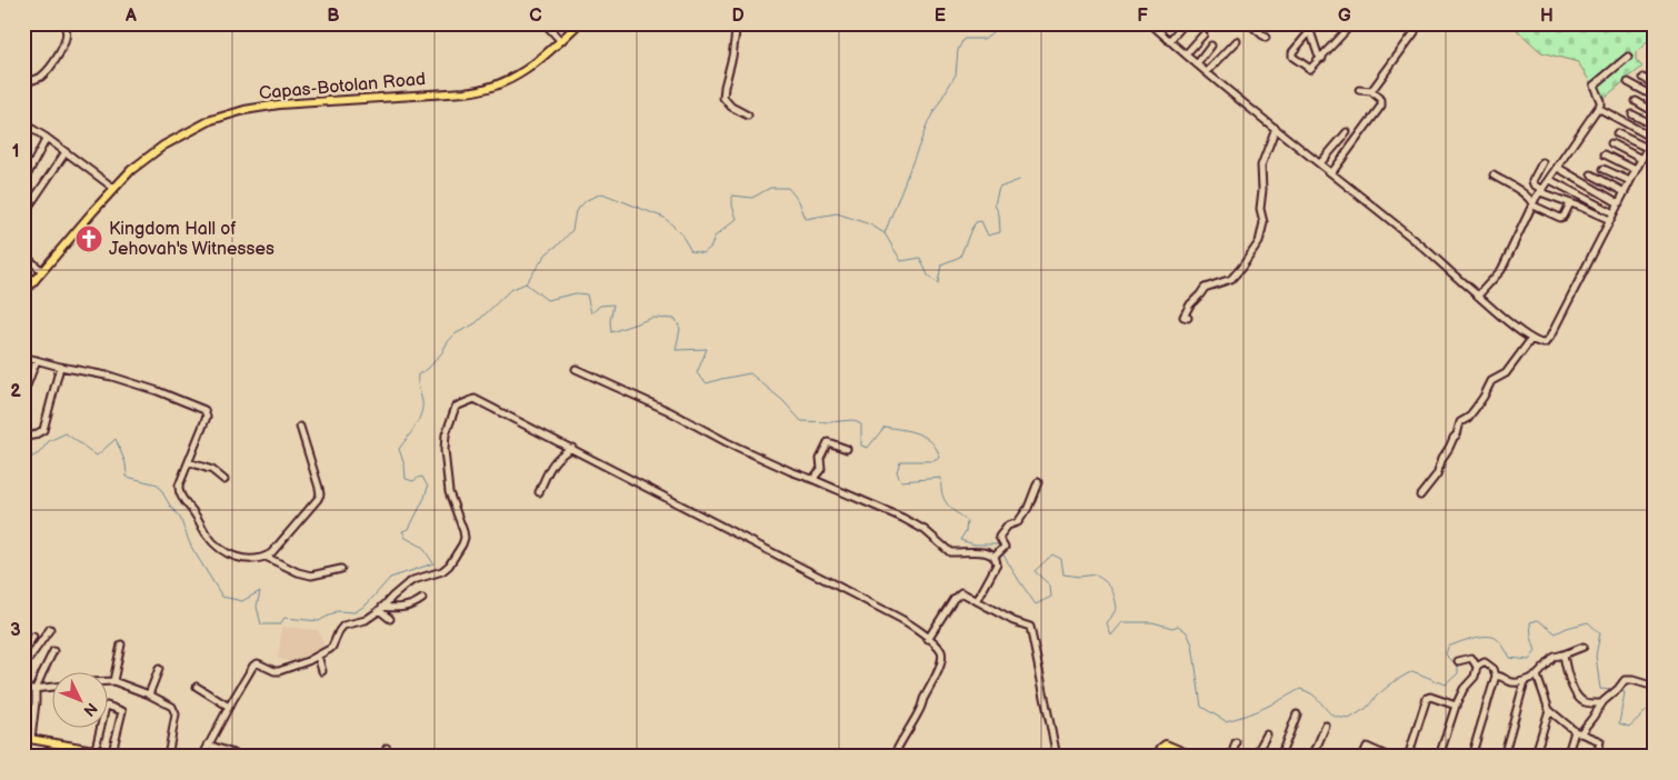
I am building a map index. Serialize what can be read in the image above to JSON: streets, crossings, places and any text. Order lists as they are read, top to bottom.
{
  "streets": {
    "main road": ["Capas-Botolan Road"]
  },
  "places": {
    "church": ["Kingdom Hall of Jehovah's Witnesses"]
  },
  "north": "bottom right",
  "grid": {
    "columns": [
      "A",
      "B",
      "C",
      "D",
      "E",
      "F",
      "G",
      "H"
    ],
    "rows": ["1", "2", "3"]
  }
}
